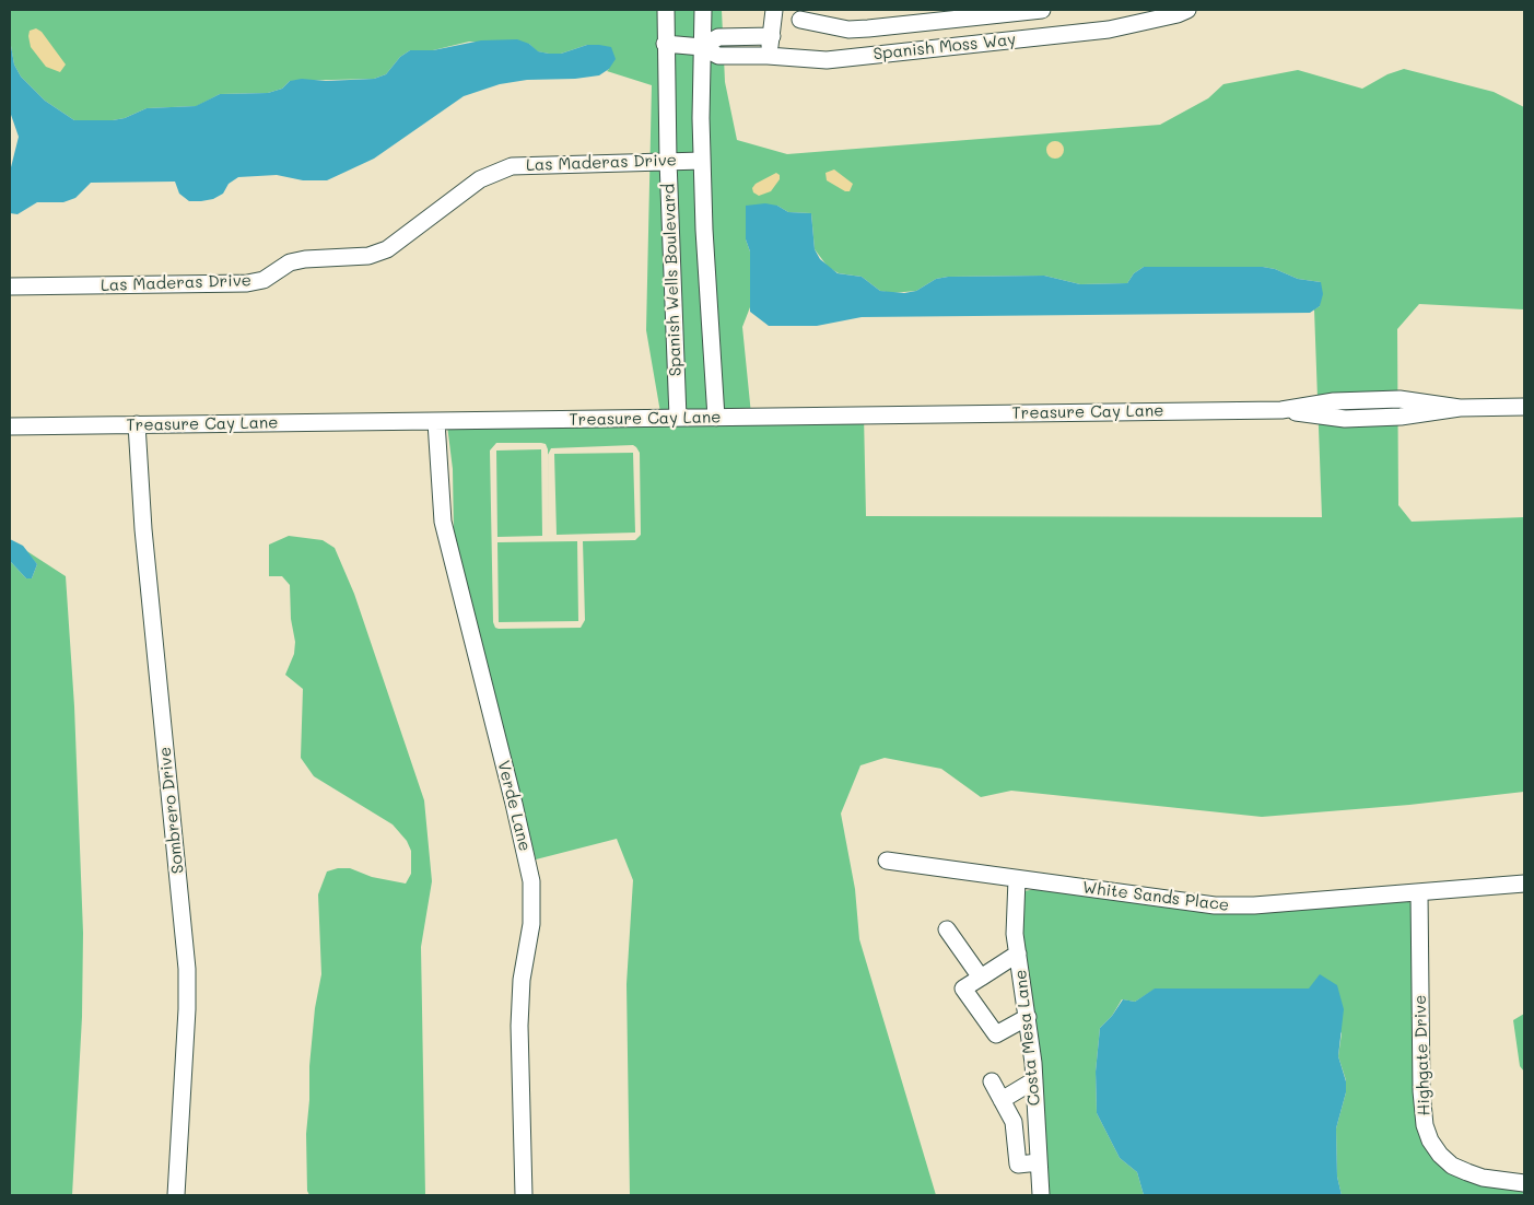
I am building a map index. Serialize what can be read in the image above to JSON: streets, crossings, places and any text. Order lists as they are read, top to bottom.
{
  "streets": {
    "street": [
      "Spanish Moss Way",
      "Las Maderas Drive",
      "Spanish Wells Boulevard",
      "Treasure Cay Lane",
      "Verde Lane",
      "Sombrero Drive",
      "White Sands Place",
      "Costa Mesa Lane",
      "Highgate Drive"
    ]
  },
  "crossings": [
    ["Spanish Moss Way", "Spanish Wells Boulevard"],
    ["Las Maderas Drive", "Spanish Wells Boulevard"],
    ["Spanish Wells Boulevard", "Treasure Cay Lane"],
    ["Treasure Cay Lane", "Verde Lane"],
    ["Treasure Cay Lane", "Sombrero Drive"],
    ["White Sands Place", "Costa Mesa Lane"],
    ["White Sands Place", "Highgate Drive"]
  ]
}
